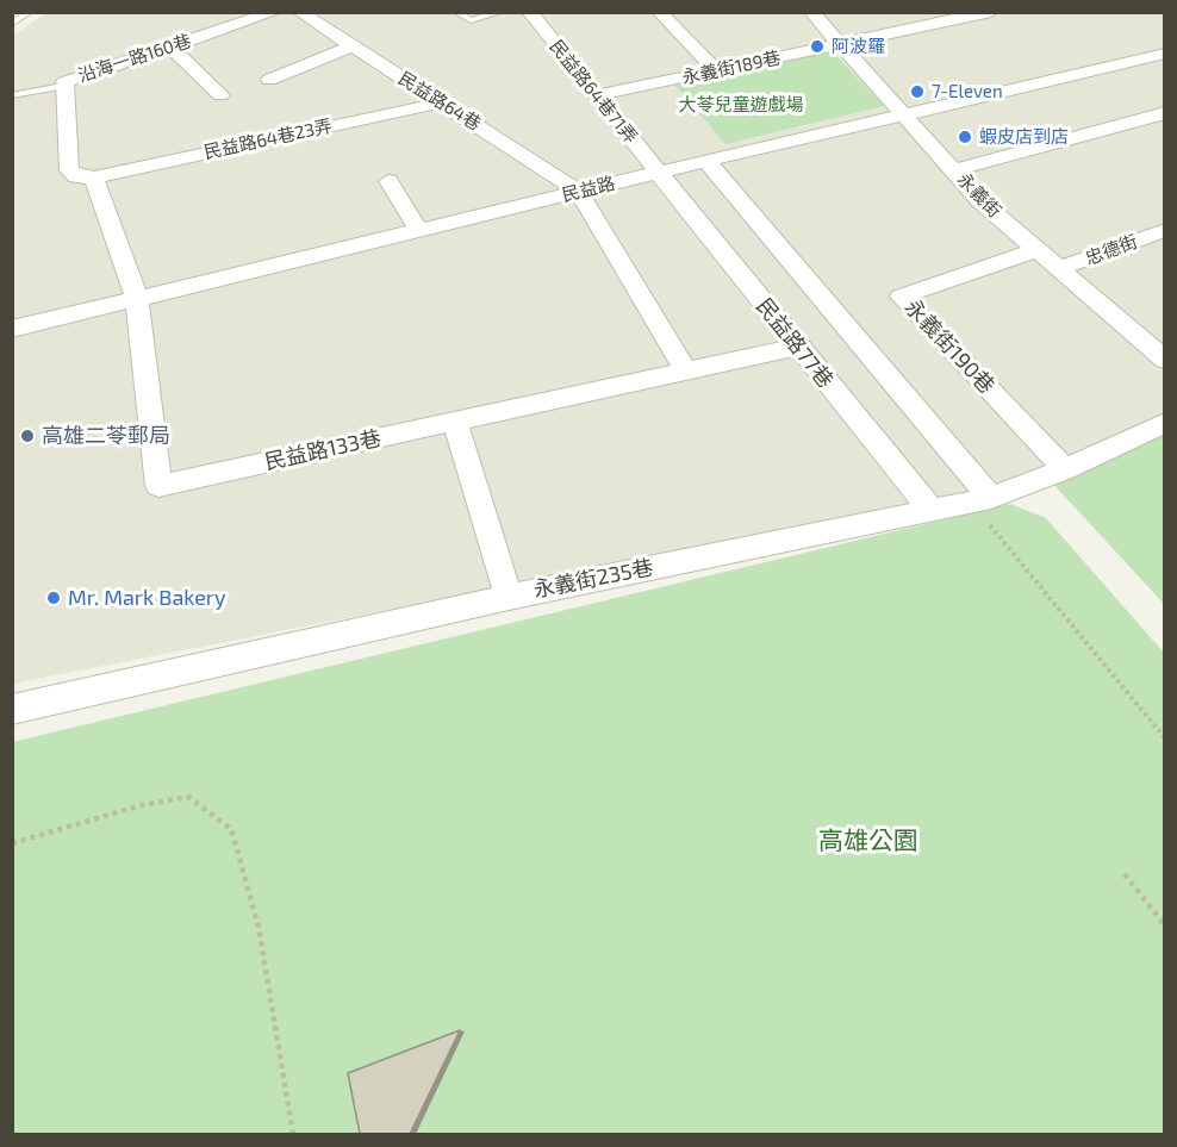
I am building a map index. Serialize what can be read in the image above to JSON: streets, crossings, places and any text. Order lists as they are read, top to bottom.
{
  "streets": {
    "street": [
      "沿海一路160巷",
      "永義街189巷",
      "民益路64巷71弄",
      "民益路64巷",
      "民益路64巷23弄",
      "民益路",
      "永義街",
      "忠德街",
      "民益路77巷",
      "永義街190巷",
      "民益路133巷",
      "永義街235巷"
    ]
  },
  "crossings": [
    ["沿海一路160巷", "民益路64巷23弄"],
    ["沿海一路160巷", "民益路133巷"],
    ["永義街189巷", "民益路64巷71弄"],
    ["永義街189巷", "永義街"],
    ["民益路64巷71弄", "民益路"],
    ["民益路64巷71弄", "民益路77巷"],
    ["民益路64巷", "民益路64巷23弄"],
    ["民益路64巷", "民益路"],
    ["民益路64巷23弄", "民益路133巷"],
    ["民益路", "永義街"],
    ["民益路", "民益路77巷"],
    ["民益路", "民益路133巷"],
    ["永義街", "忠德街"],
    ["永義街", "永義街190巷"],
    ["民益路77巷", "民益路133巷"],
    ["民益路77巷", "永義街235巷"],
    ["永義街190巷", "永義街235巷"]
  ],
  "parks": ["大苓兒童遊戲場", "高雄公園"],
  "places": [
    "阿波羅",
    "7-Eleven",
    "蝦皮店到店",
    "高雄二苓郵局",
    "Mr. Mark Bakery"
  ]
}
